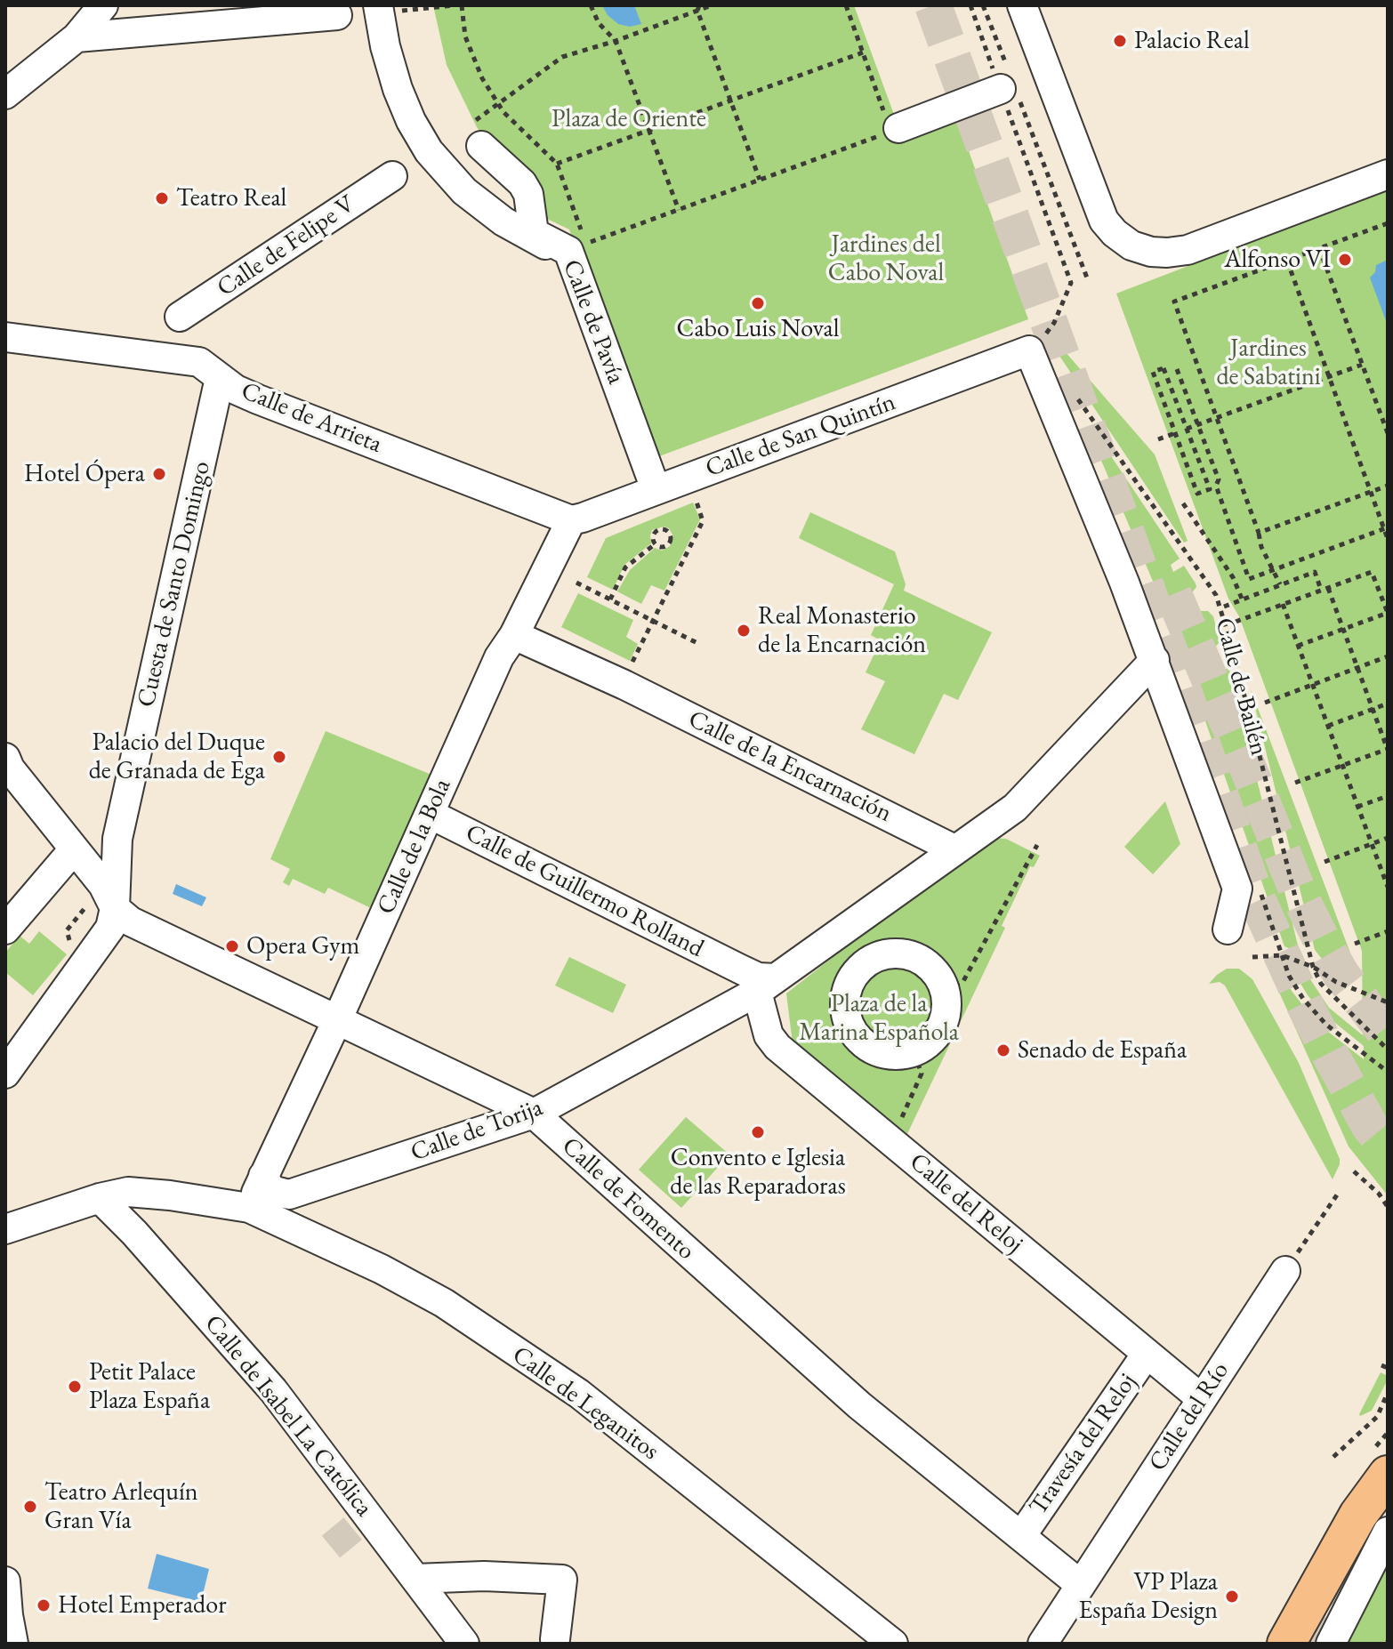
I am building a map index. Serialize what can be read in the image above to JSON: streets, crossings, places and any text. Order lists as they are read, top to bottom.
{
  "streets": {
    "street": [
      "Calle de Felipe V",
      "Calle de Pavía",
      "Calle de Arrieta",
      "Calle de San Quintín",
      "Cuesta de Santo Domingo",
      "Calle de la Encarnación",
      "Calle de la Bola",
      "Calle de Guillermo Rolland",
      "Calle de Torija",
      "Calle de Fomento",
      "Calle del Reloj",
      "Calle de Leganitos",
      "Calle de Isabel La Católica",
      "Calle del Río",
      "Travesía del Reloj"
    ],
    "path": ["Calle de Bailén"]
  },
  "crossings": [
    ["Calle de Pavía", "Calle de San Quintín"],
    ["Calle de Arrieta", "Calle de San Quintín"],
    ["Calle de Arrieta", "Cuesta de Santo Domingo"],
    ["Calle de Arrieta", "Calle de la Bola"],
    ["Calle de San Quintín", "Calle de la Bola"],
    ["Cuesta de Santo Domingo", "Calle de Fomento"],
    ["Calle de la Encarnación", "Calle de la Bola"],
    ["Calle de la Bola", "Calle de Guillermo Rolland"],
    ["Calle de la Bola", "Calle de Fomento"],
    ["Calle de la Bola", "Calle de Leganitos"],
    ["Calle de Guillermo Rolland", "Calle de Torija"],
    ["Calle de Guillermo Rolland", "Calle del Reloj"],
    ["Calle de Torija", "Calle de Fomento"],
    ["Calle de Torija", "Calle del Reloj"],
    ["Calle de Fomento", "Calle del Río"],
    ["Calle de Fomento", "Travesía del Reloj"],
    ["Calle del Reloj", "Calle del Río"],
    ["Calle del Reloj", "Travesía del Reloj"],
    ["Calle de Leganitos", "Calle de Isabel La Católica"]
  ],
  "parks": [
    "Plaza de Oriente",
    "Jardines del Cabo Noval",
    "Jardines de Sabatini",
    "Plaza de la Marina Española"
  ],
  "places": [
    "Palacio Real",
    "Teatro Real",
    "Alfonso VI",
    "Cabo Luis Noval",
    "Hotel Ópera",
    "Real Monasterio de la Encarnación",
    "Palacio del Duque de Granada de Ega",
    "Opera Gym",
    "Senado de España",
    "Convento e Iglesia de las Reparadoras",
    "Petit Palace Plaza España",
    "Teatro Arlequín Gran Vía",
    "VP Plaza España Design",
    "Hotel Emperador"
  ]
}
